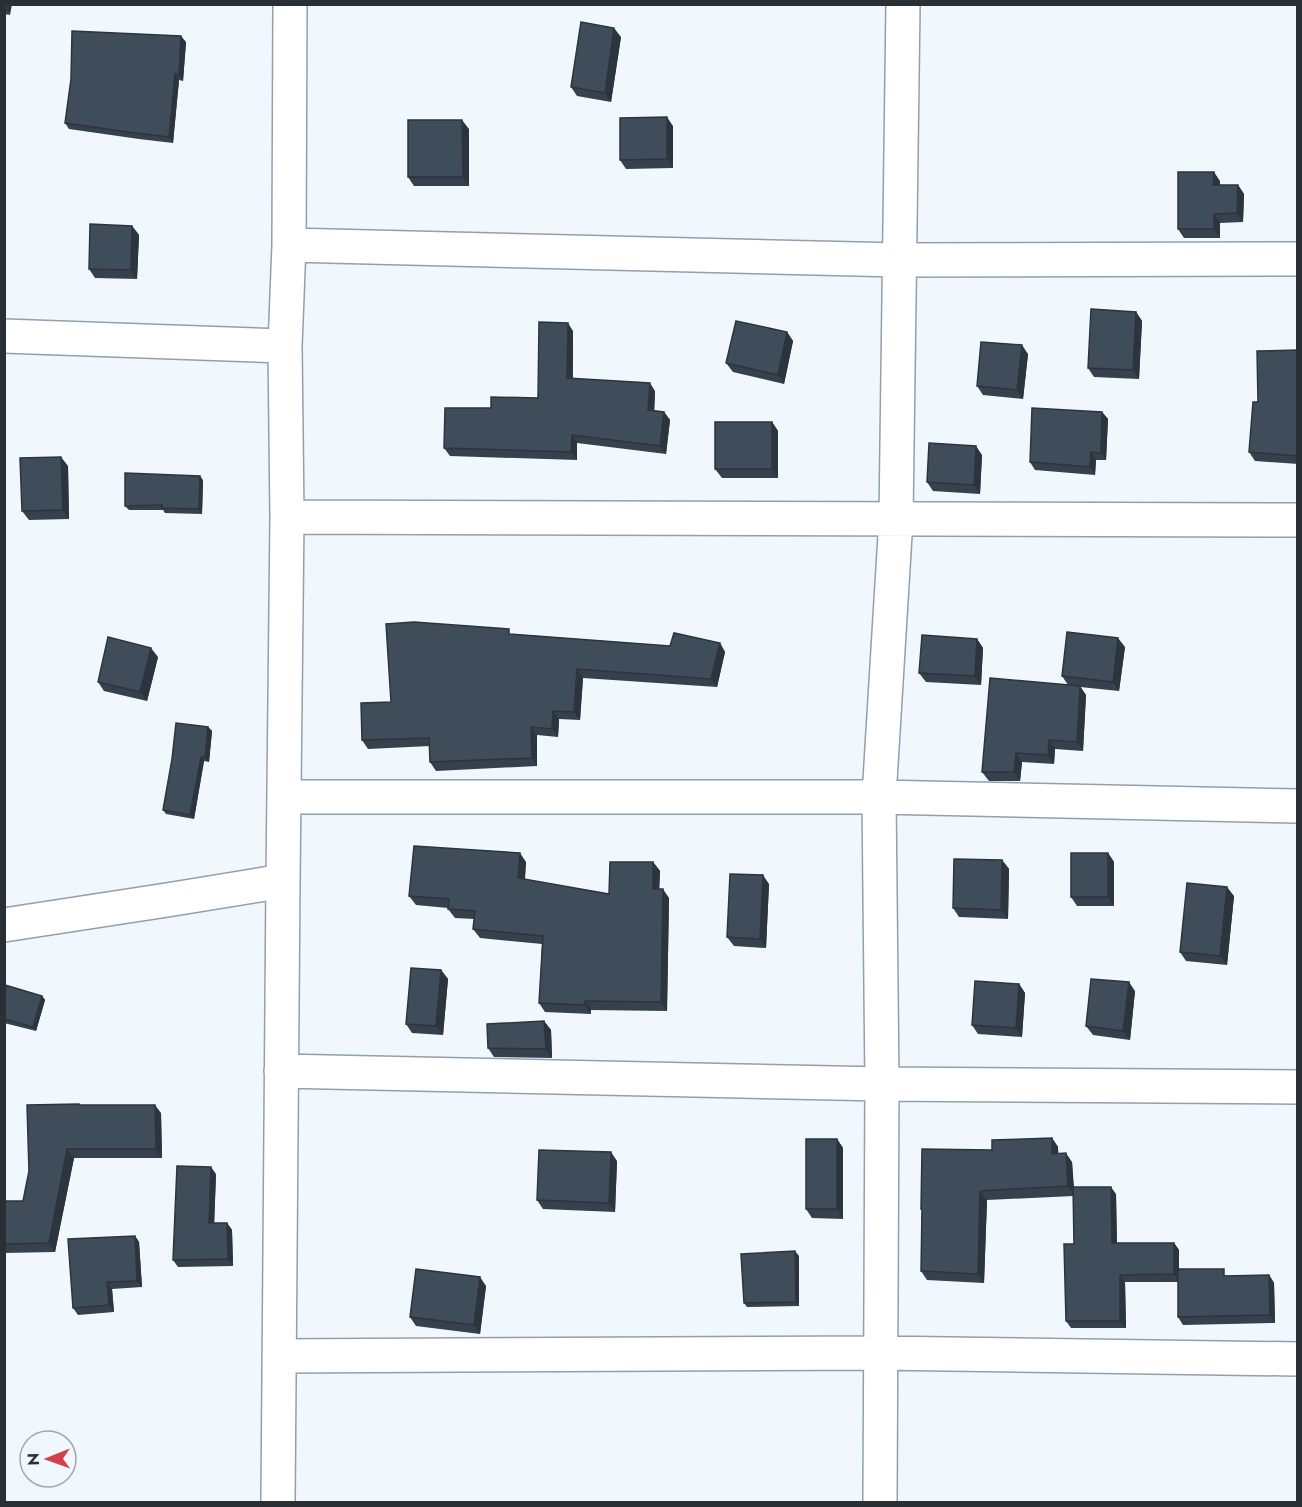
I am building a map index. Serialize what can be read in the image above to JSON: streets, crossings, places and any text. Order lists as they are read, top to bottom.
{
  "north": "left"
}
